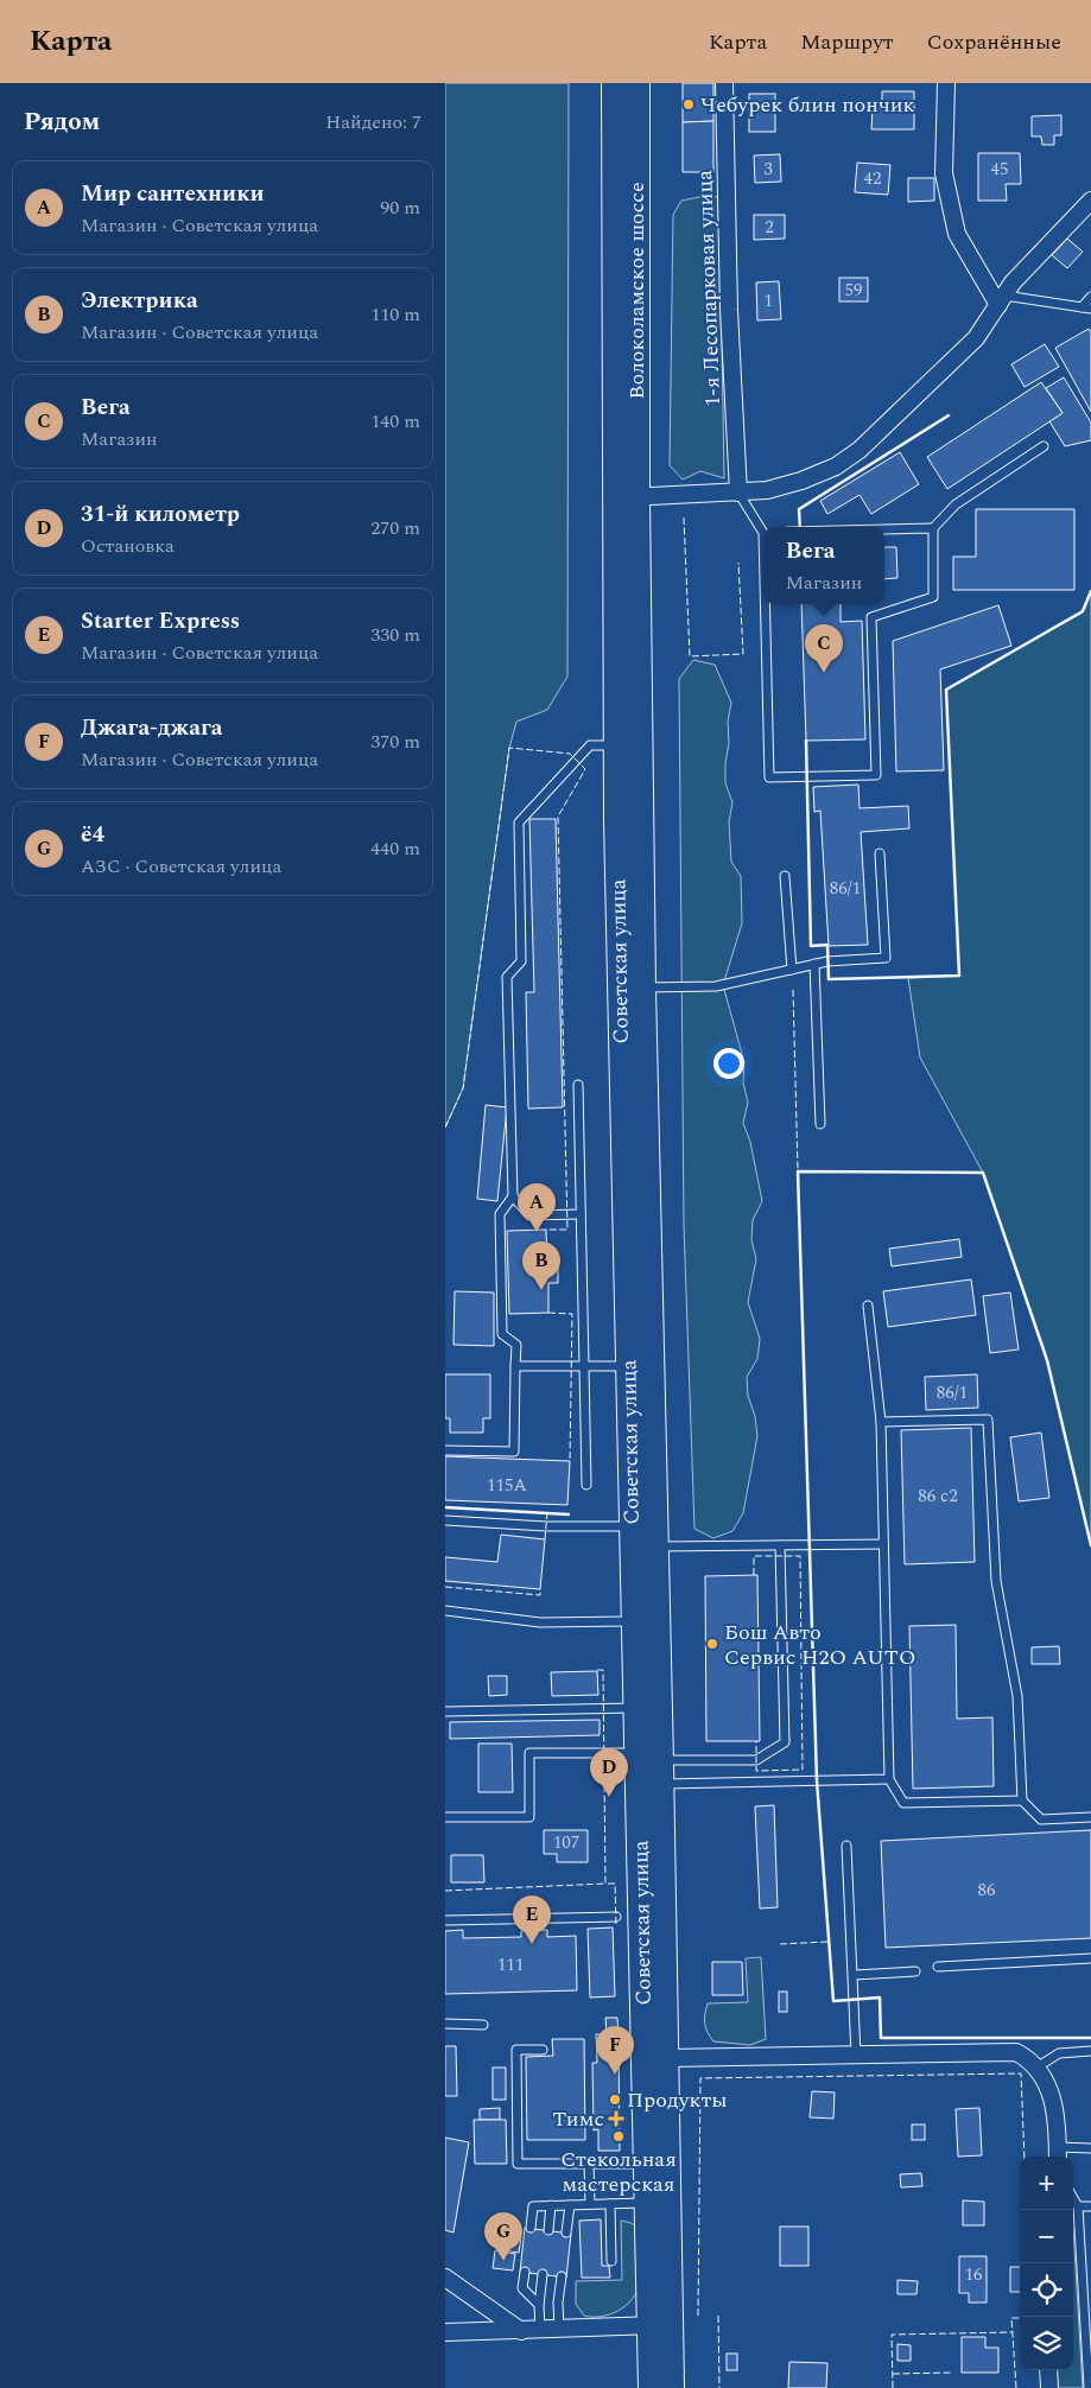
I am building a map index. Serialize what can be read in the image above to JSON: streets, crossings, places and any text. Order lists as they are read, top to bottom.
{
  "streets": {
    "main road": ["Волоколамское шоссе", "Советская улица"],
    "street": ["1-я Лесопарковая улица"]
  },
  "crossings": [
    ["Волоколамское шоссе", "Советская улица"]
  ],
  "places": {
    "other": [
      "Чебурек блин пончик",
      "Бош Авто Сервис H2O AUTO",
      "Продукты",
      "Стекольная мастерская"
    ],
    "health": ["Тимс"]
  },
  "house_numbers": [
    "3",
    "45",
    "42",
    "2",
    "59",
    "1",
    "86/1",
    "86/1",
    "115А",
    "86 с2",
    "107",
    "86",
    "111",
    "16"
  ],
  "page": {
    "header": "Карта",
    "nav": ["Карта", "Маршрут", "Сохранённые"],
    "heading": ["Рядом", "Найдено: 7"],
    "list": [
      {
        "mark": "A",
        "name": "Мир сантехники",
        "note": "Магазин · Советская улица",
        "value": "90 m"
      },
      {
        "mark": "B",
        "name": "Электрика",
        "note": "Магазин · Советская улица",
        "value": "110 m"
      },
      {
        "mark": "C",
        "name": "Вега",
        "note": "Магазин",
        "value": "140 m"
      },
      {
        "mark": "D",
        "name": "31-й километр",
        "note": "Остановка",
        "value": "270 m"
      },
      {
        "mark": "E",
        "name": "Starter Express",
        "note": "Магазин · Советская улица",
        "value": "330 m"
      },
      {
        "mark": "F",
        "name": "Джага-джага",
        "note": "Магазин · Советская улица",
        "value": "370 m"
      },
      {
        "mark": "G",
        "name": "ё4",
        "note": "АЗС · Советская улица",
        "value": "440 m"
      }
    ],
    "popup": ["Вега", "Магазин"],
    "pins": [
      "C",
      "A",
      "B",
      "D",
      "E",
      "F",
      "G"
    ],
    "map_buttons": ["+", "−"]
  }
}
